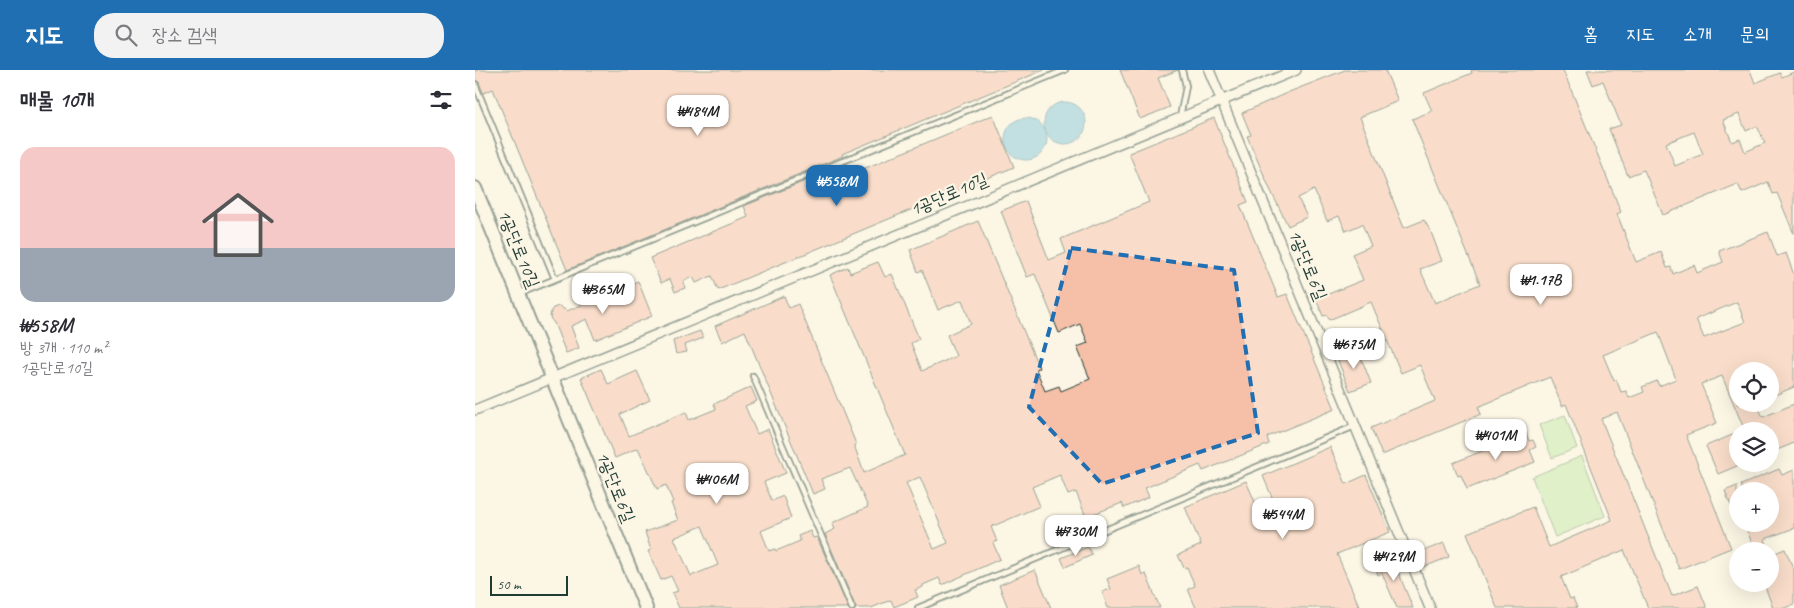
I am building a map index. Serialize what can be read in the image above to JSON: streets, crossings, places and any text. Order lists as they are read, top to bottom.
{
  "streets": {
    "street": ["1공단로10길", "1공단로6길"]
  },
  "crossings": [
    ["1공단로10길", "1공단로6길"]
  ],
  "scale_bar": "50 m",
  "page": {
    "header": "지도",
    "search": "장소 검색",
    "nav": [
      "홈",
      "지도",
      "소개",
      "문의"
    ],
    "heading": "매물 10개",
    "price": [
      "₩484M",
      "₩558M",
      "₩1.17B",
      "₩365M",
      "₩675M",
      "₩401M",
      "₩406M",
      "₩544M",
      "₩730M",
      "₩429M"
    ],
    "list": [
      {
        "name": "₩558M",
        "note": "방 3개 · 110 m² · 1공단로10길"
      }
    ],
    "map_buttons": ["+", "−"],
    "scale": "50 m"
  }
}
